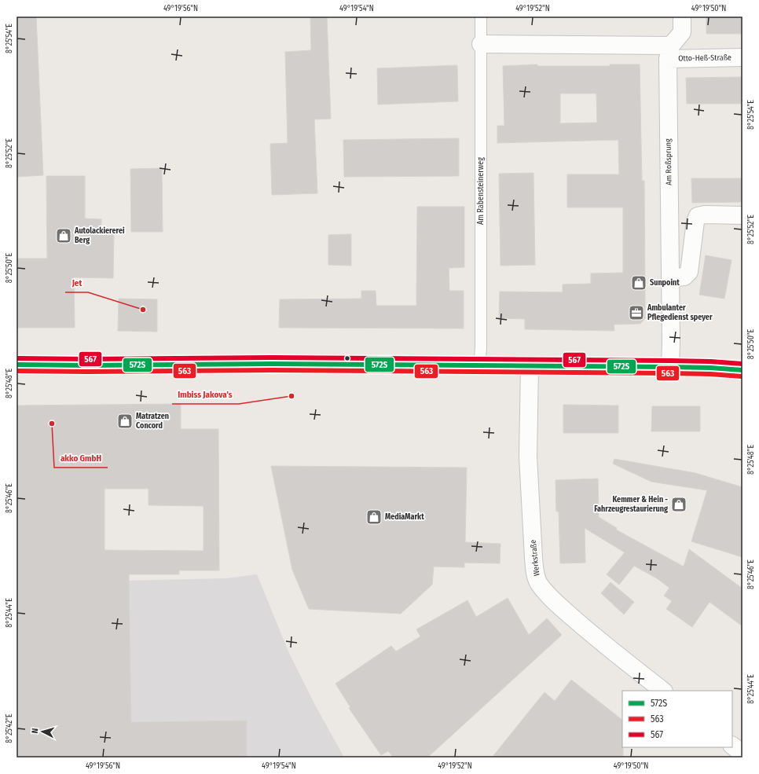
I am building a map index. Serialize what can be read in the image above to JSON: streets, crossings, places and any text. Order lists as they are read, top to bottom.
{
  "streets": {
    "street": ["Otto-Heß-Straße", "Am Roßsprung", "Werkstraße"],
    "lane": ["Am Rabensteinerweg"]
  },
  "crossings": [
    ["Otto-Heß-Straße", "Am Roßsprung"]
  ],
  "places": {
    "shop": [
      "Autolackiererei Berg",
      "Sunpoint",
      "Matratzen Concord",
      "Kemmer & Hein - Fahrzeugrestaurierung",
      "MediaMarkt"
    ],
    "other": ["Jet", "Imbiss Jakova's", "akko GmbH"],
    "office": ["Ambulanter Pflegedienst speyer"]
  },
  "lines": ["transit line 567", "transit line 572S", "transit line 563"],
  "legend": ["572S", "563", "567"],
  "north": "left",
  "coordinates": [
    "49°19'56\"N",
    "49°19'54\"N",
    "49°19'52\"N",
    "49°19'50\"N",
    "8°25'54\"E",
    "8°25'52\"E",
    "8°25'50\"E",
    "8°25'48\"E",
    "8°25'46\"E",
    "8°25'44\"E",
    "8°25'42\"E"
  ]
}
